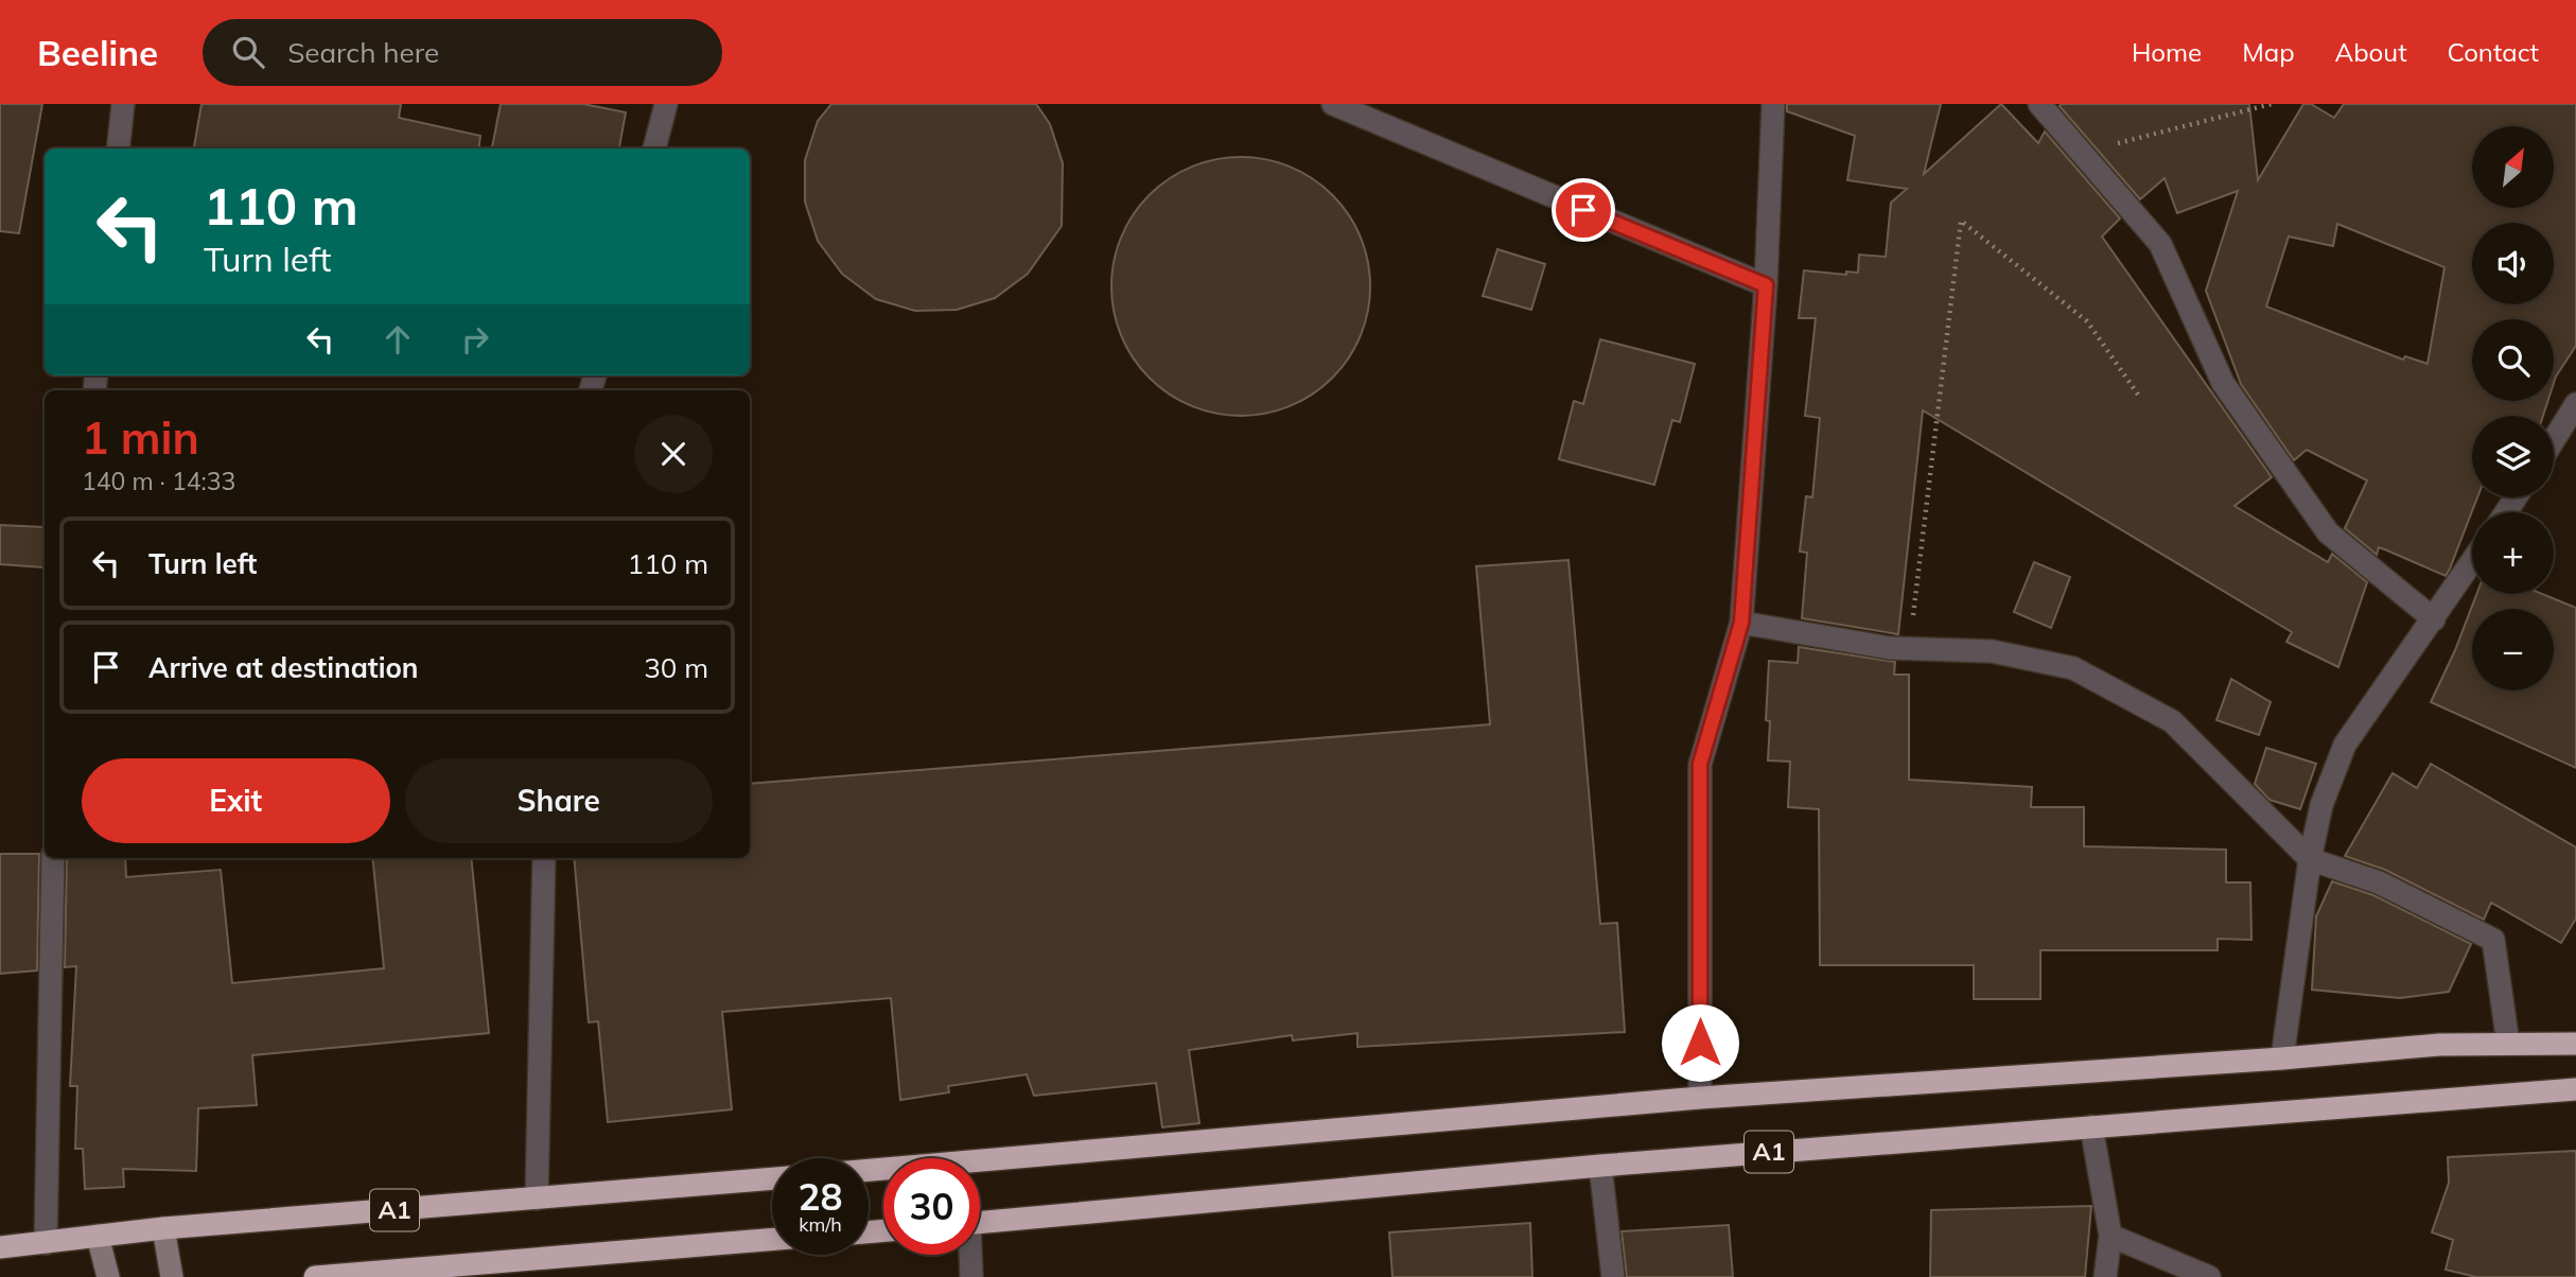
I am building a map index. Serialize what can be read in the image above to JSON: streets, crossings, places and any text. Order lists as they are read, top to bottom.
{
  "streets": {
    "highway": ["A1"]
  },
  "north": "top right",
  "page": {
    "header": "Beeline",
    "search": "Search here",
    "nav": [
      "Home",
      "Map",
      "About",
      "Contact"
    ],
    "map_buttons": ["+", "−"],
    "turn": ["110 m", "Turn left"],
    "heading": ["1 min", "140 m · 14:33"],
    "list": [
      {
        "name": "Turn left",
        "value": "110 m"
      },
      {
        "name": "Arrive at destination",
        "value": "30 m"
      }
    ],
    "buttons": ["Exit", "Share"],
    "speed": "28 km/h",
    "limit": "30"
  }
}
